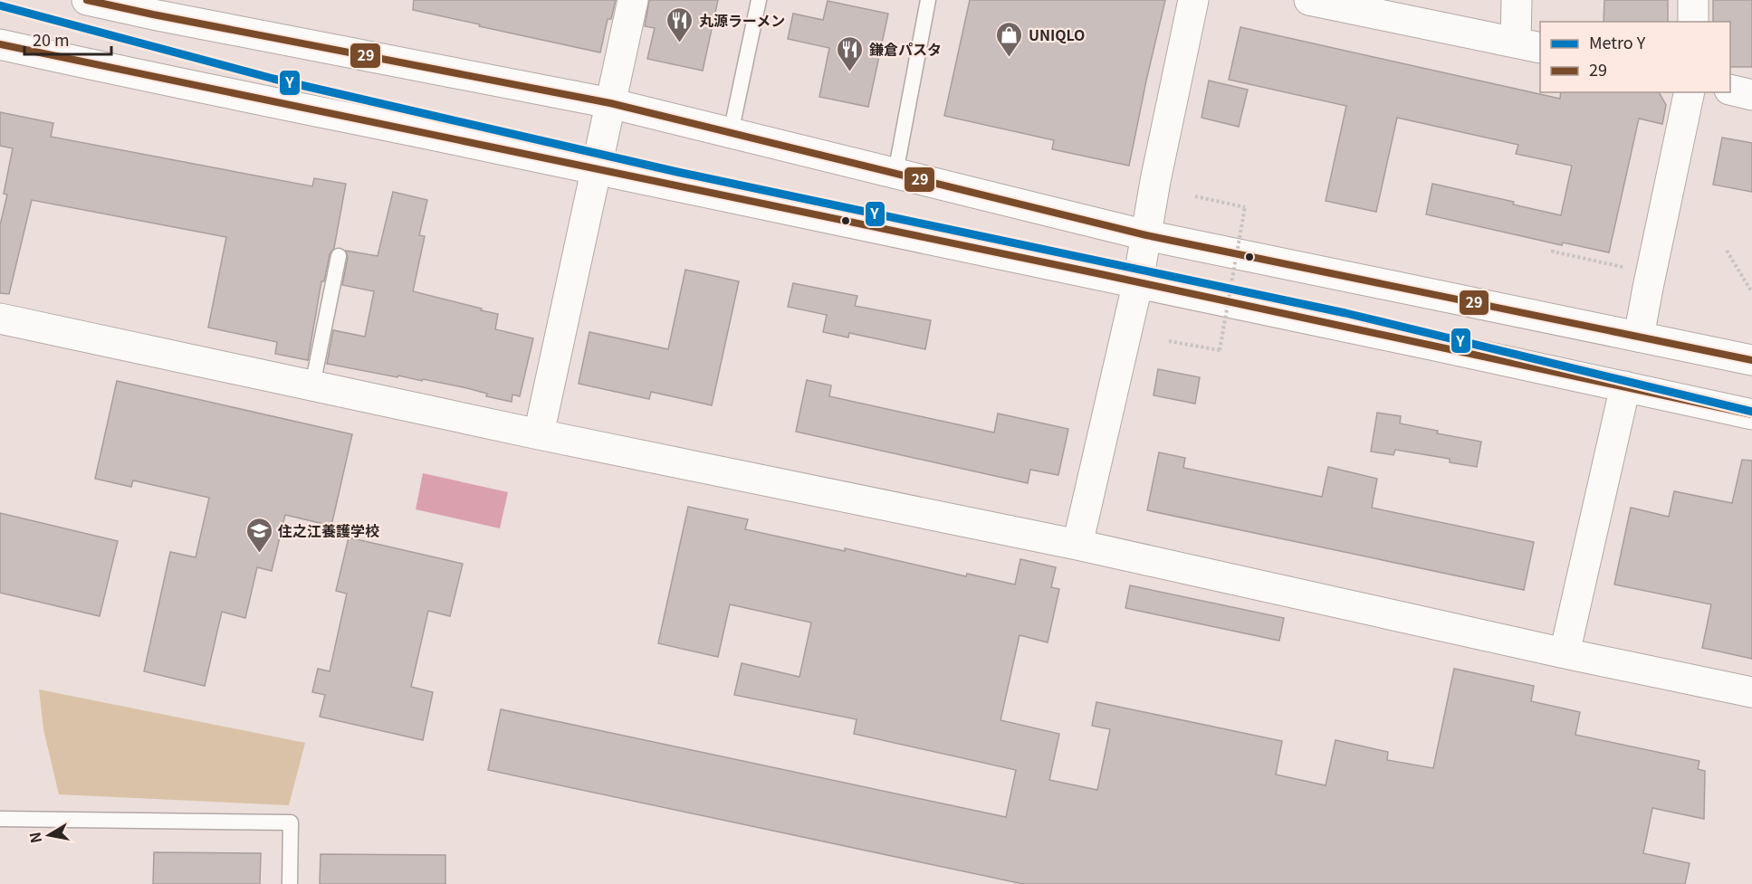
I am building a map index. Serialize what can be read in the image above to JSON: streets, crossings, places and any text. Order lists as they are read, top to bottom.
{
  "places": {
    "restaurant": ["丸源ラーメン", "鎌倉パスタ"],
    "shop": ["UNIQLO"],
    "school or university": ["住之江養護学校"]
  },
  "lines": ["transit line 29", "metro line Y"],
  "legend": ["Metro Y", "29"],
  "scale_bar": "20 m",
  "north": "left"
}
